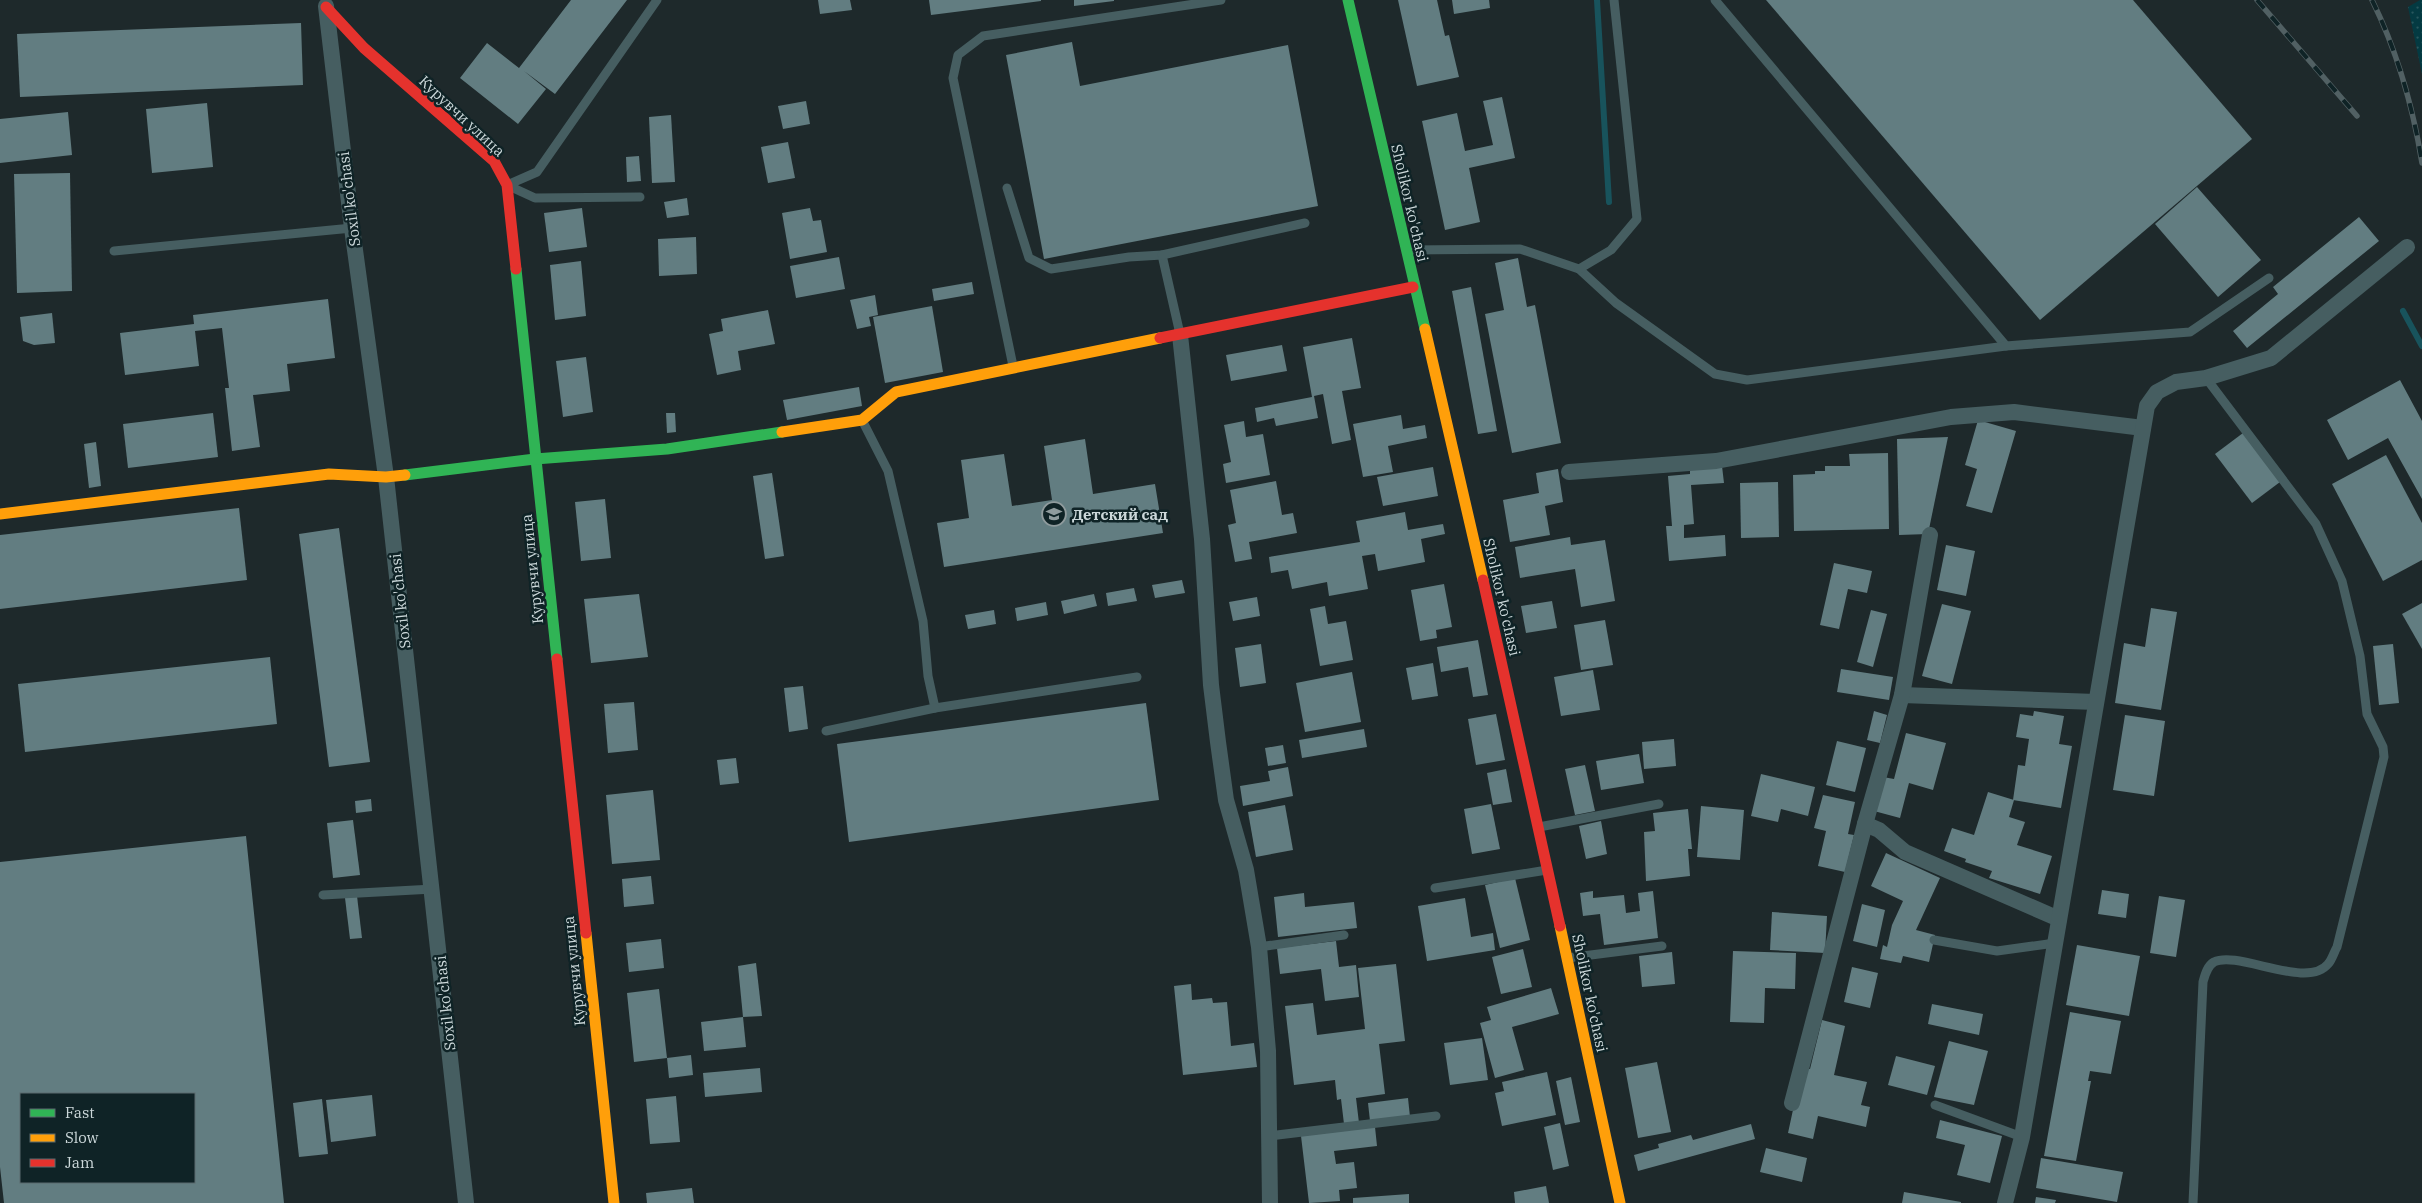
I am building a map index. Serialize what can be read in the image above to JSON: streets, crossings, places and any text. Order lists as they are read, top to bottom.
{
  "streets": {
    "street": ["Курувчи улица", "Soxil ko'chasi", "Sholikor ko'chasi"]
  },
  "crossings": [
    ["Курувчи улица", "Soxil ko'chasi"]
  ],
  "places": {
    "school or university": ["Детский сад"]
  },
  "legend": ["Fast", "Slow", "Jam"]
}
